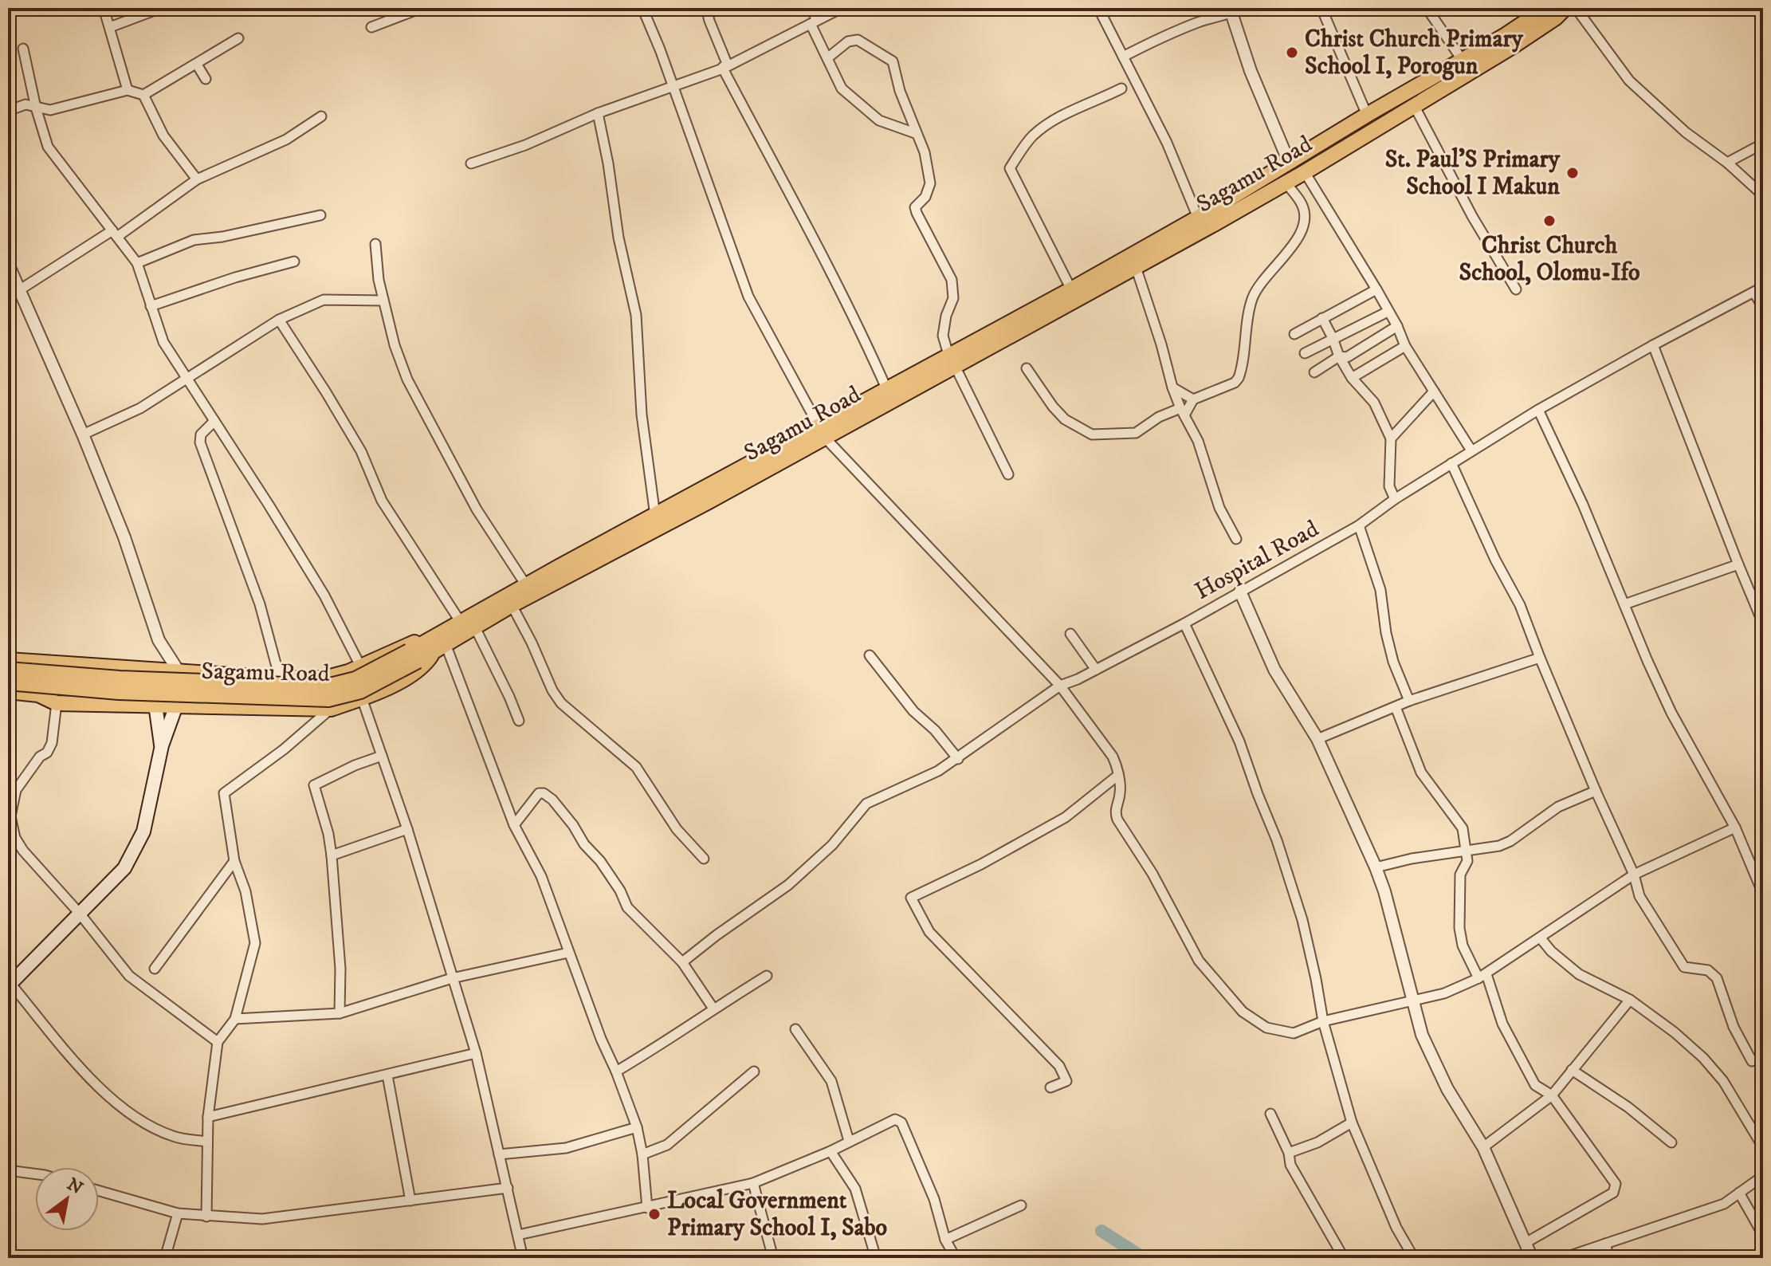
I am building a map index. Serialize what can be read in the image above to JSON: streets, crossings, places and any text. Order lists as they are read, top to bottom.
{
  "streets": {
    "main road": ["Sagamu Road"],
    "street": ["Hospital Road"]
  },
  "places": [
    "Christ Church Primary School I, Porogun",
    "St. Paul'S Primary School I Makun",
    "Christ Church School, Olomu-Ifo",
    "Local Government Primary School I, Sabo"
  ],
  "north": "top right"
}
